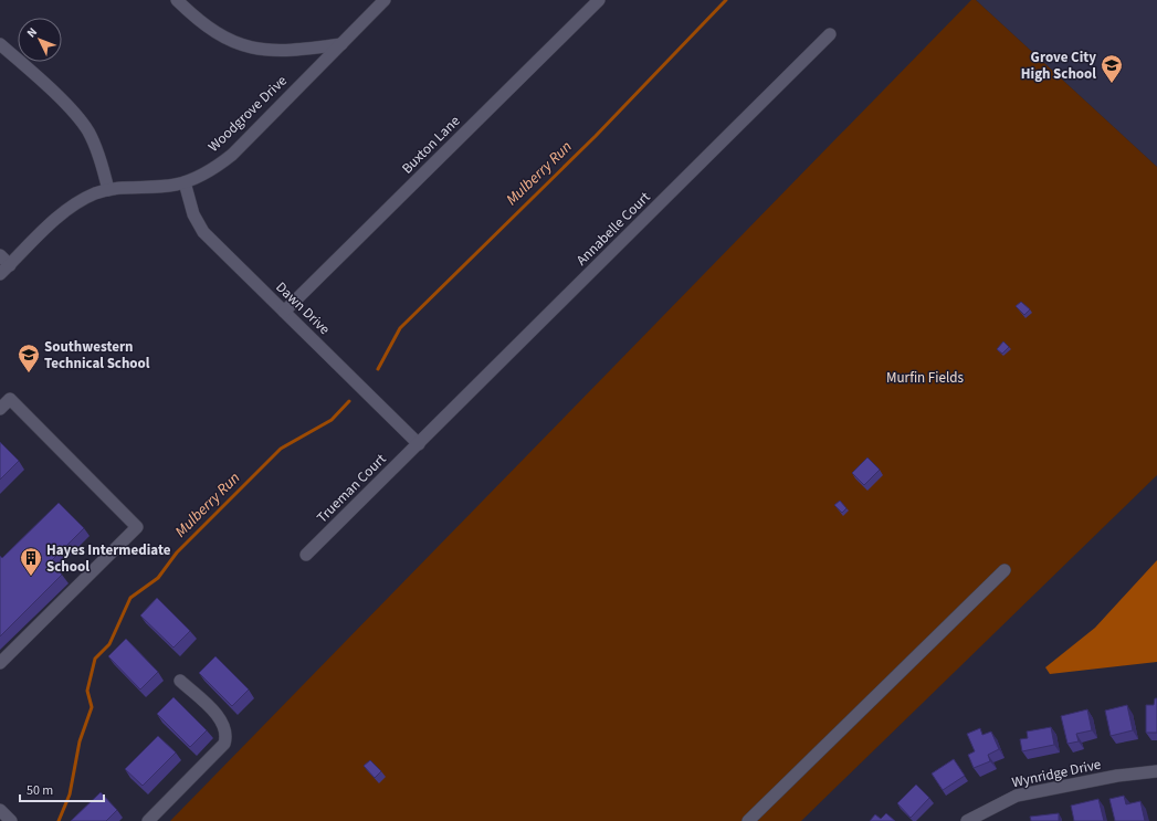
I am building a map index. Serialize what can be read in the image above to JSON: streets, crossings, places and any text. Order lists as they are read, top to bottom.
{
  "streets": {
    "street": [
      "Woodgrove Drive",
      "Buxton Lane",
      "Annabelle Court",
      "Dawn Drive",
      "Trueman Court",
      "Wynridge Drive"
    ]
  },
  "crossings": [
    ["Woodgrove Drive", "Dawn Drive"],
    ["Buxton Lane", "Dawn Drive"],
    ["Annabelle Court", "Dawn Drive"],
    ["Annabelle Court", "Trueman Court"],
    ["Dawn Drive", "Trueman Court"]
  ],
  "water": ["Mulberry Run"],
  "parks": ["Murfin Fields"],
  "places": {
    "school or university": ["Grove City High School", "Southwestern Technical School"],
    "building": ["Hayes Intermediate School"]
  },
  "scale_bar": "50 m",
  "north": "top left"
}
